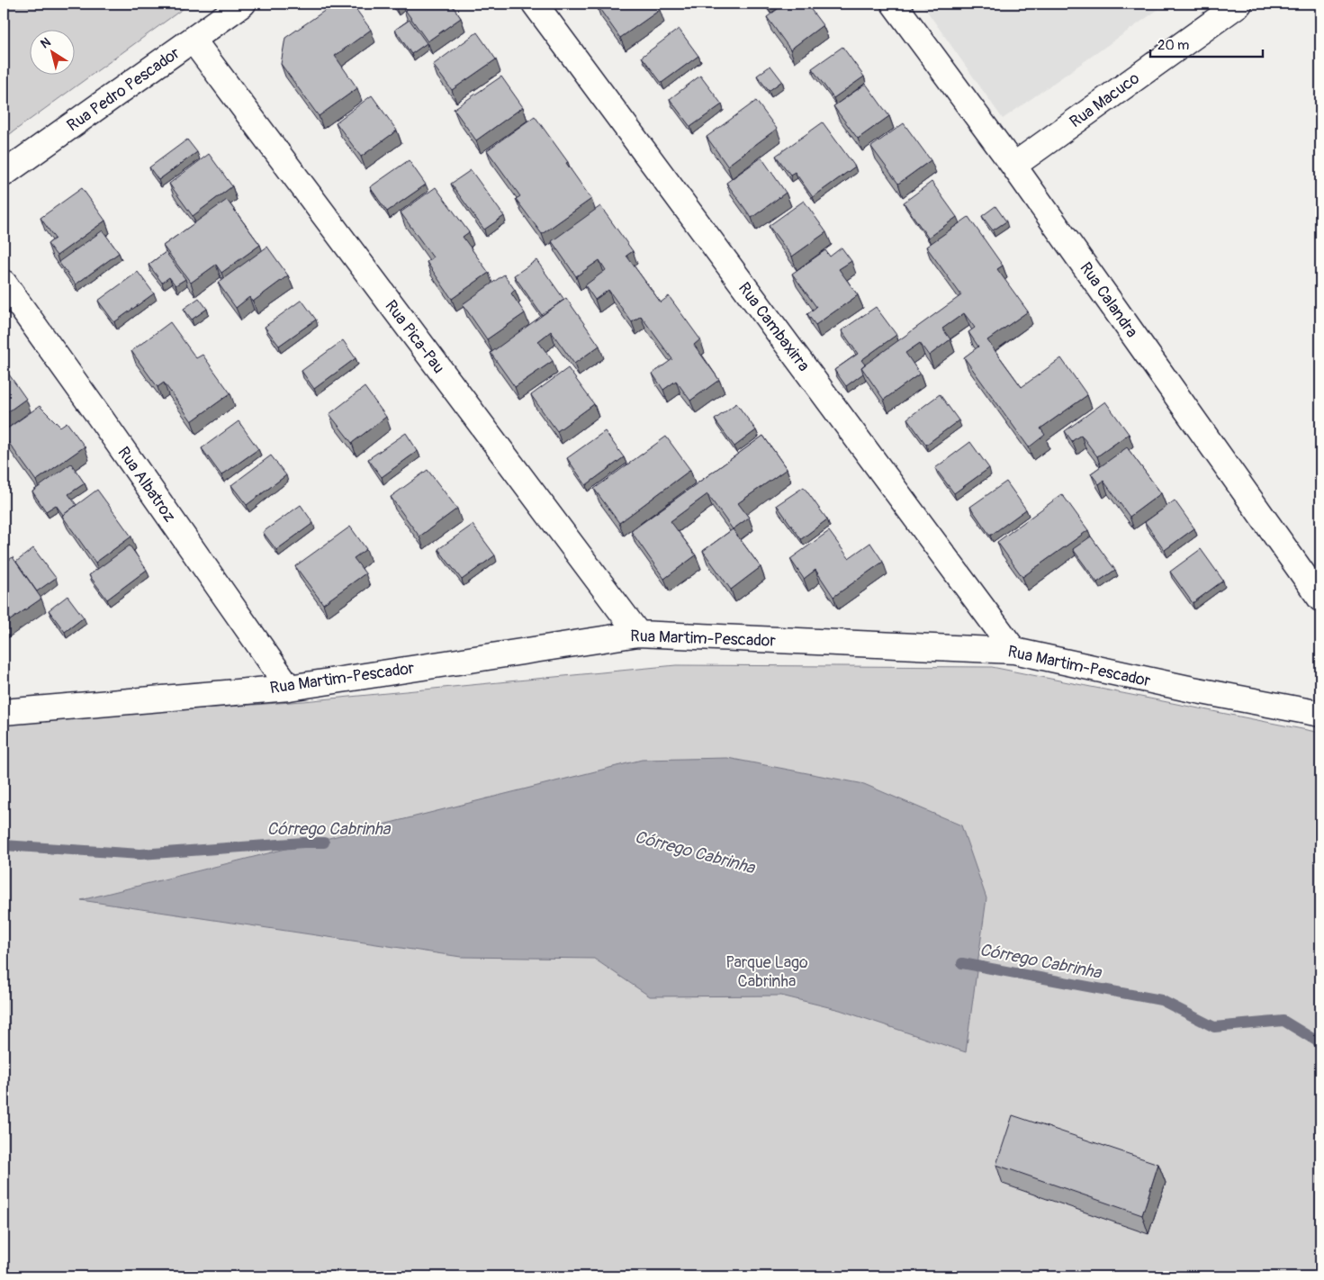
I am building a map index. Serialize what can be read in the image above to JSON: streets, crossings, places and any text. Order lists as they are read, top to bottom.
{
  "streets": {
    "street": [
      "Rua Pedro Pescador",
      "Rua Macuco",
      "Rua Calandra",
      "Rua Cambaxirra",
      "Rua Pica-Pau",
      "Rua Albatroz",
      "Rua Martim-Pescador"
    ]
  },
  "crossings": [
    ["Rua Pedro Pescador", "Rua Pica-Pau"],
    ["Rua Macuco", "Rua Calandra"],
    ["Rua Cambaxirra", "Rua Martim-Pescador"],
    ["Rua Pica-Pau", "Rua Martim-Pescador"],
    ["Rua Albatroz", "Rua Martim-Pescador"]
  ],
  "water": ["Córrego Cabrinha"],
  "parks": ["Parque Lago Cabrinha"],
  "scale_bar": "20 m",
  "north": "top left"
}
